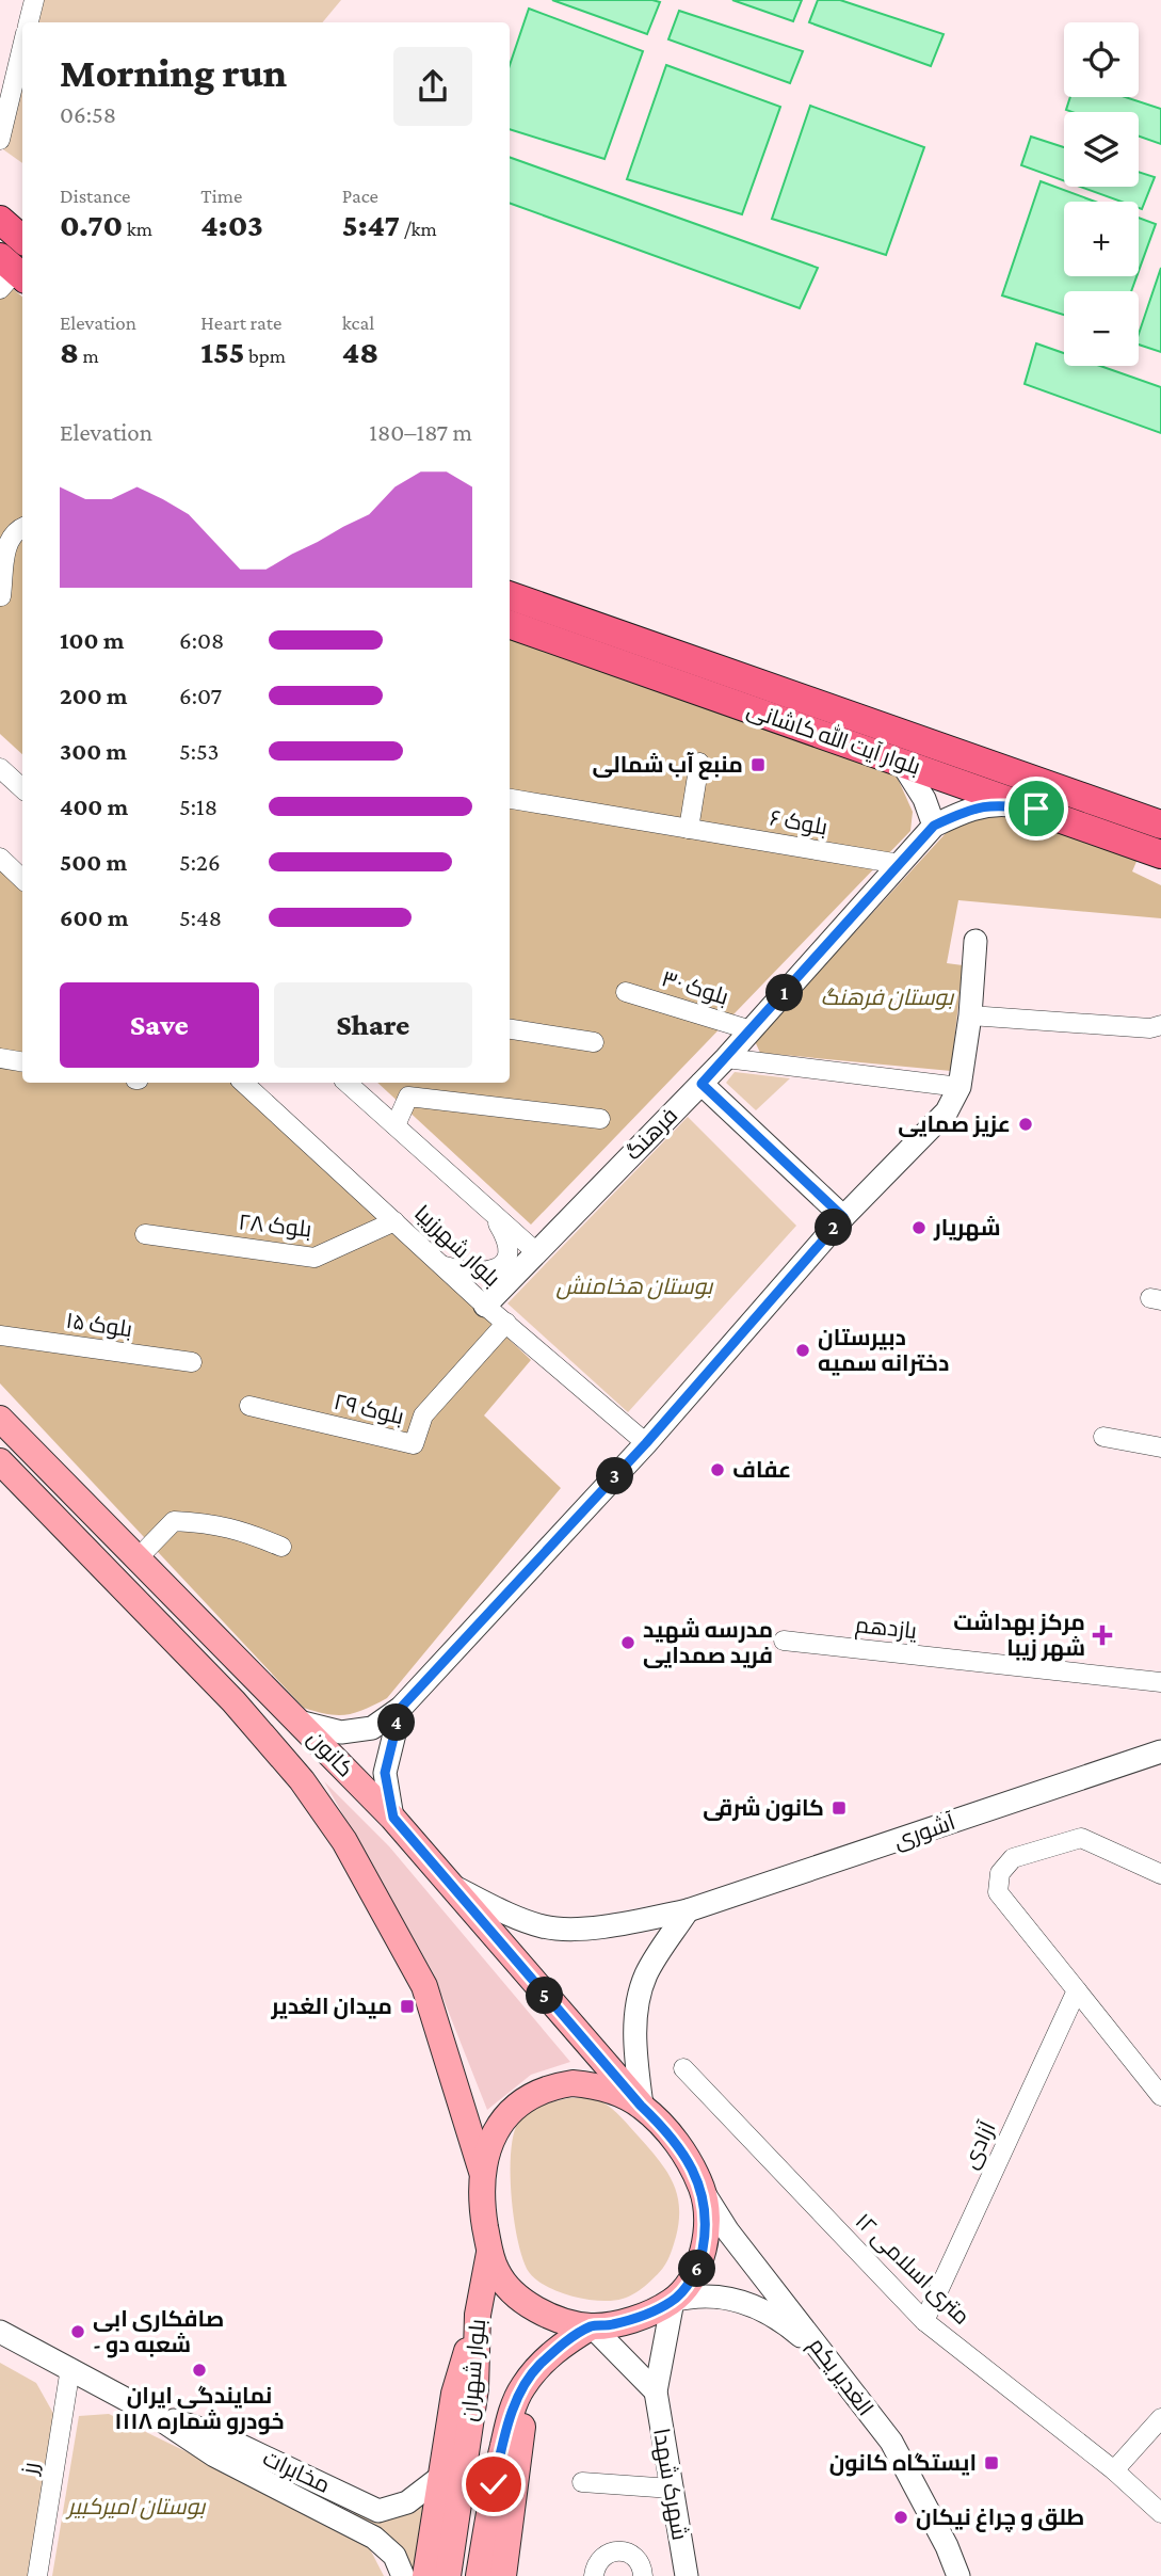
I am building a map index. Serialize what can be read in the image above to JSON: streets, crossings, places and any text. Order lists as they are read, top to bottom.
{
  "streets": {
    "main road": ["بلوار آیت الله کاشانی", "کانون", "بلوار شهران"],
    "street": [
      "بلوک ۶",
      "بلوک ۳۰",
      "فرهنگ",
      "بلوک ۲۸",
      "بلوار شهرزیبا",
      "بلوک ۱۵",
      "بلوک ۲۹",
      "یازدهم",
      "آشوری",
      "آزادی",
      "۱۲ متری اسلامی",
      "الغدیر یکم",
      "رز",
      "مخابرات",
      "شهرک شهدا"
    ]
  },
  "crossings": [
    ["بلوک ۶", "فرهنگ"],
    ["بلوک ۳۰", "فرهنگ"],
    ["فرهنگ", "بلوار شهرزیبا"],
    ["بلوک ۲۸", "بلوار شهرزیبا"],
    ["بلوار شهرزیبا", "بلوک ۲۹"],
    ["کانون", "آشوری"],
    ["کانون", "بلوار شهران"],
    ["کانون", "الغدیر یکم"],
    ["آزادی", "۱۲ متری اسلامی"],
    ["بلوار شهران", "الغدیر یکم"],
    ["رز", "مخابرات"]
  ],
  "parks": ["بوستان فرهنگ", "بوستان هخامنش", "بوستان امیرکبیر"],
  "places": {
    "transit": [
      "منبع آب شمالی",
      "کانون شرقی",
      "میدان الغدیر",
      "ایستگاه کانون"
    ],
    "other": [
      "عزیز صمایی",
      "شهریار",
      "دبیرستان دخترانه سمیه",
      "عفاف",
      "مدرسه شهید فرید صمدایی",
      "صافکاری ابی - شعبه دو",
      "نمایندگی ایران خودرو شماره ۱۱۱۸",
      "طلق و چراغ نیکان"
    ],
    "health": ["مرکز بهداشت شهر زیبا"]
  },
  "page": {
    "map_buttons": ["+", "−"],
    "heading": ["Morning run", "06:58"],
    "stats": [
      ["Distance", "0.70 km"],
      ["Time", "4:03"],
      ["Pace", "5:47 /km"],
      ["Elevation", "8 m"],
      ["Heart rate", "155 bpm"],
      ["kcal", "48"]
    ],
    "chart": ["Elevation", "180–187 m"],
    "list": [
      {
        "name": "100 m",
        "note": "6:08"
      },
      {
        "name": "200 m",
        "note": "6:07"
      },
      {
        "name": "300 m",
        "note": "5:53"
      },
      {
        "name": "400 m",
        "note": "5:18"
      },
      {
        "name": "500 m",
        "note": "5:26"
      },
      {
        "name": "600 m",
        "note": "5:48"
      }
    ],
    "buttons": ["Save", "Share"],
    "pins": [
      "1",
      "2",
      "3",
      "4",
      "5",
      "6"
    ]
  }
}
